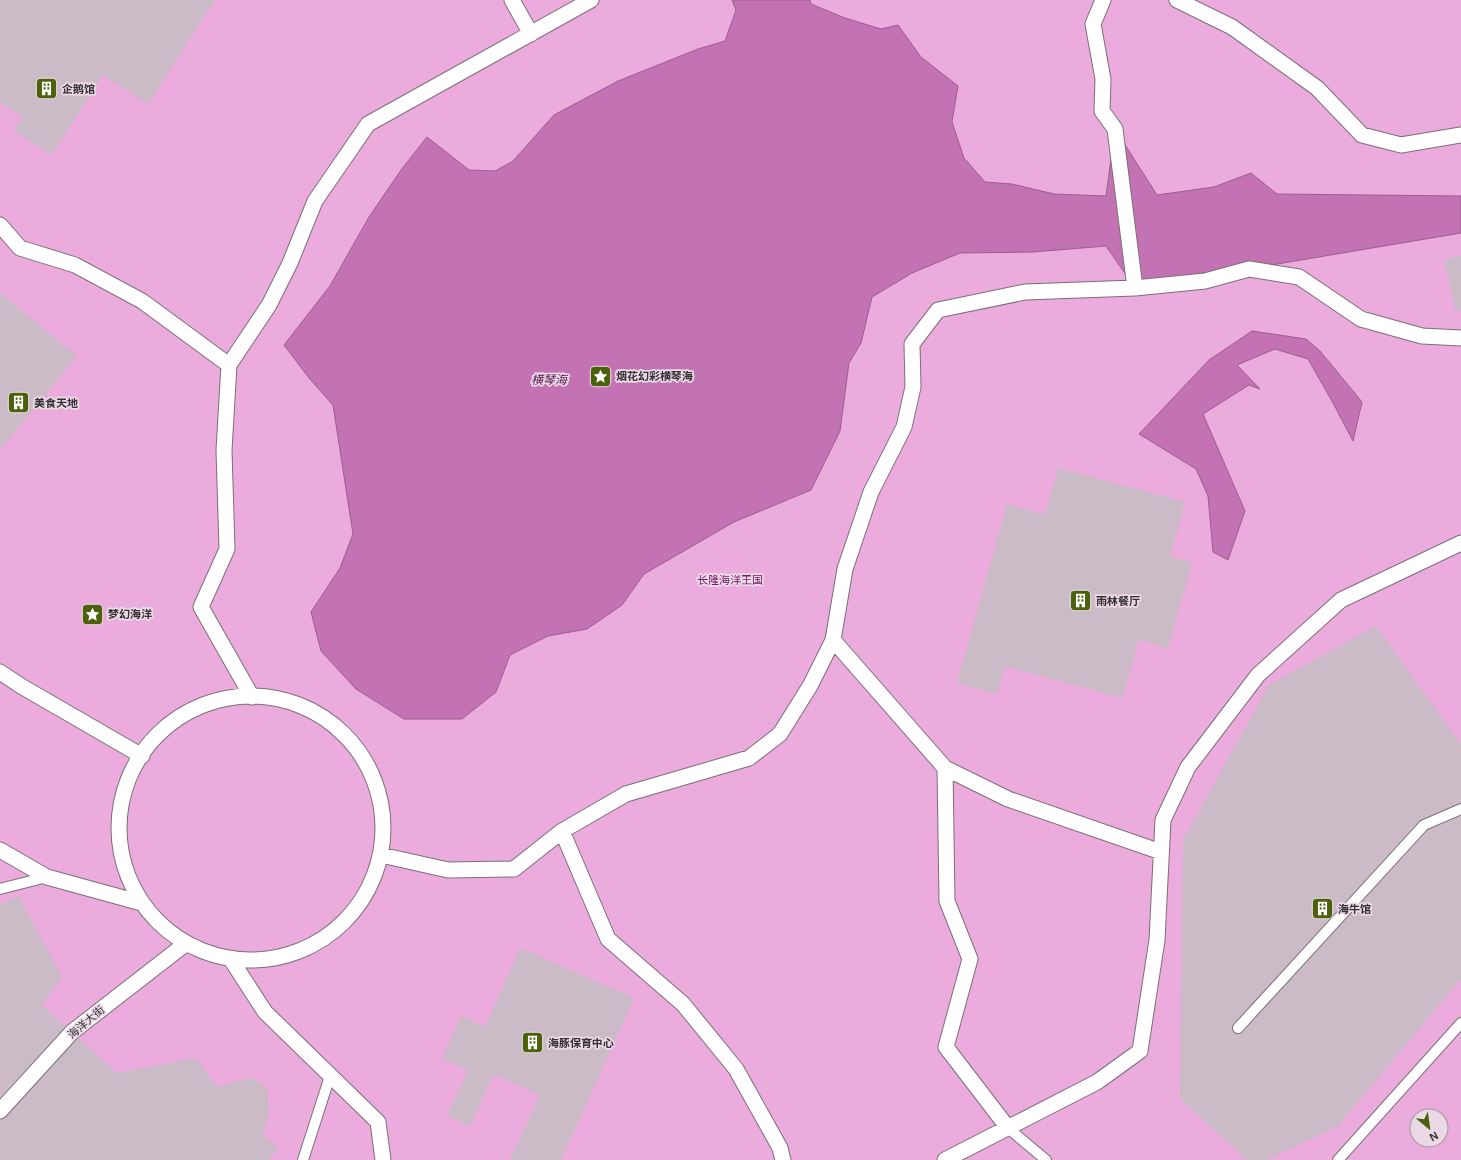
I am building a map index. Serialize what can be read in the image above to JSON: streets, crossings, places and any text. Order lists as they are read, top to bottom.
{
  "streets": {
    "street": ["海洋大街"]
  },
  "water": ["横琴海"],
  "parks": ["长隆海洋王国"],
  "places": {
    "building": [
      "企鹅馆",
      "美食天地",
      "雨林餐厅",
      "海牛馆",
      "海豚保育中心"
    ],
    "place": ["烟花幻彩横琴海", "梦幻海洋"]
  },
  "north": "bottom right"
}
